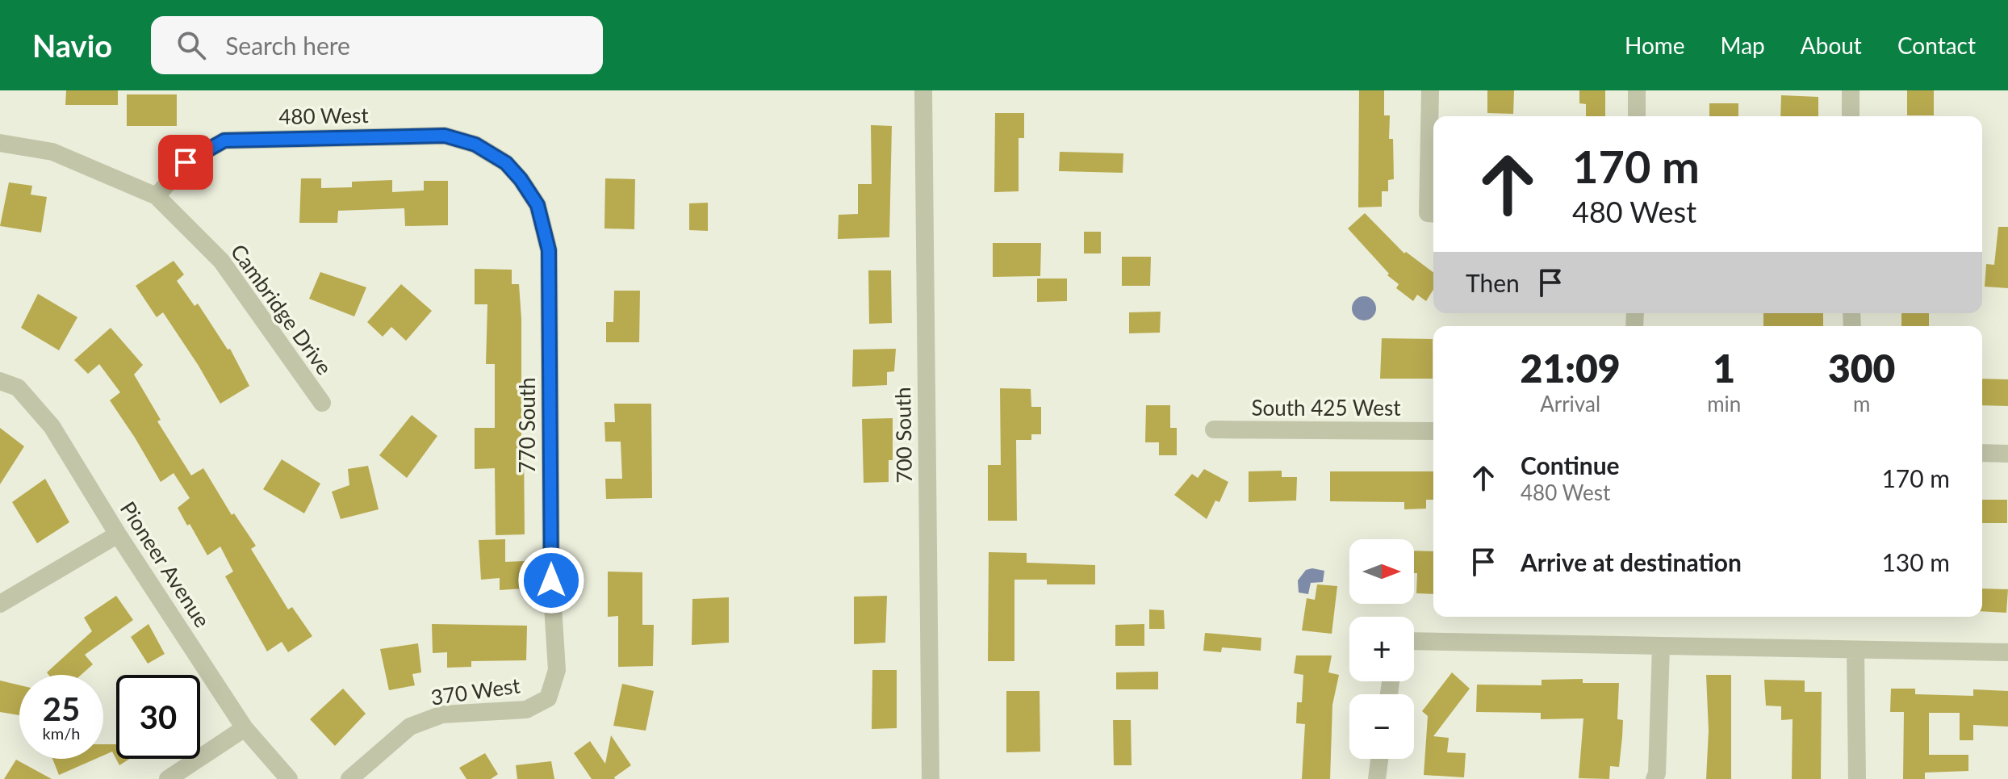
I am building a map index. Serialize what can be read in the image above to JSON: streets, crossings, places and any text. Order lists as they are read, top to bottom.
{
  "streets": {
    "street": [
      "480 West",
      "Cambridge Drive",
      "South 425 West",
      "770 South",
      "700 South",
      "Pioneer Avenue",
      "370 West"
    ]
  },
  "crossings": [
    ["480 West", "Cambridge Drive"],
    ["480 West", "770 South"],
    ["770 South", "370 West"]
  ],
  "north": "right",
  "page": {
    "header": "Navio",
    "search": "Search here",
    "nav": [
      "Home",
      "Map",
      "About",
      "Contact"
    ],
    "turn": ["170 m", "480 West"],
    "then": "Then",
    "eta": [
      "21:09",
      "Arrival",
      "1",
      "min",
      "300",
      "m"
    ],
    "list": [
      {
        "name": "Continue",
        "note": "480 West",
        "value": "170 m"
      },
      {
        "name": "Arrive at destination",
        "value": "130 m"
      }
    ],
    "map_buttons": ["+", "−"],
    "speed": "25 km/h",
    "limit": "30"
  }
}
